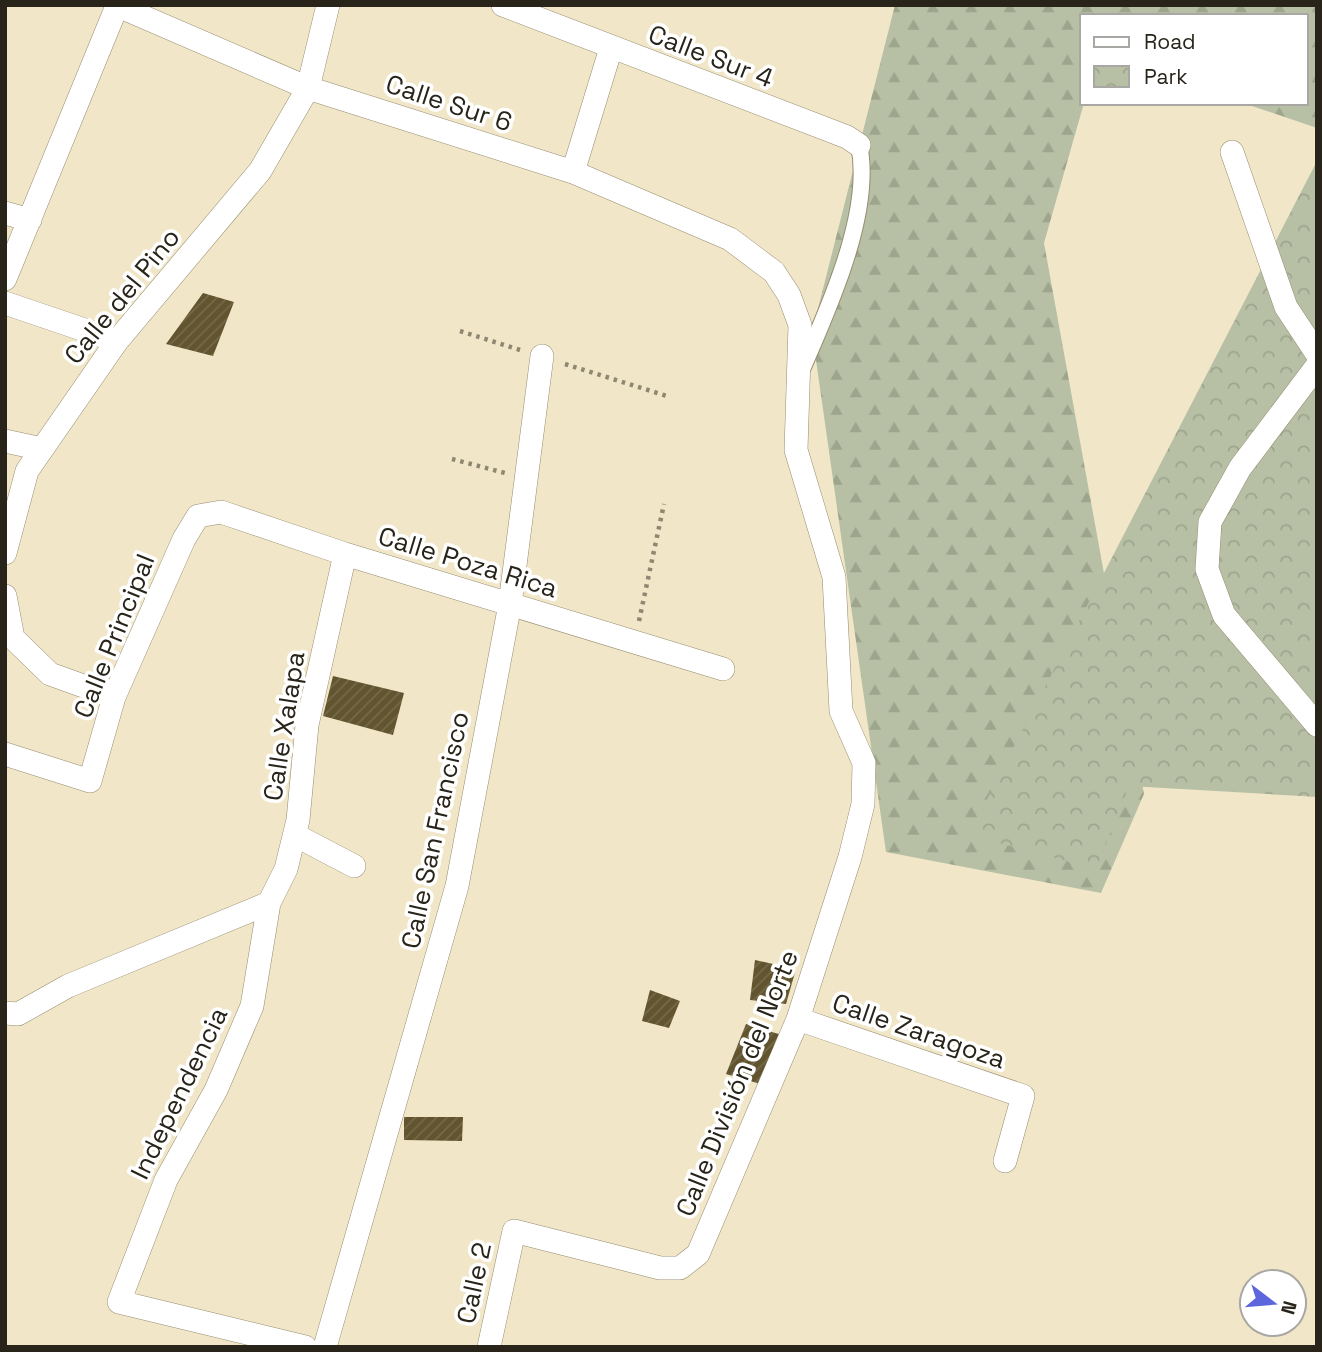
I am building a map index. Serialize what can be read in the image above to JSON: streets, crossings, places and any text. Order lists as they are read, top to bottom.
{
  "streets": {
    "street": [
      "Calle Sur 4",
      "Calle Sur 6",
      "Calle del Pino",
      "Calle Poza Rica",
      "Calle Principal",
      "Calle Xalapa",
      "Calle San Francisco",
      "Calle Zaragoza",
      "Calle División del Norte",
      "Independencia",
      "Calle 2"
    ]
  },
  "crossings": [
    ["Calle Sur 4", "Calle División del Norte"],
    ["Calle Sur 6", "Calle del Pino"],
    ["Calle Sur 6", "Calle División del Norte"],
    ["Calle Poza Rica", "Calle Principal"],
    ["Calle Poza Rica", "Calle Xalapa"],
    ["Calle Poza Rica", "Calle San Francisco"],
    ["Calle Xalapa", "Independencia"],
    ["Calle Zaragoza", "Calle División del Norte"],
    ["Calle División del Norte", "Calle 2"]
  ],
  "legend": ["Road", "Park"],
  "north": "right"
}
